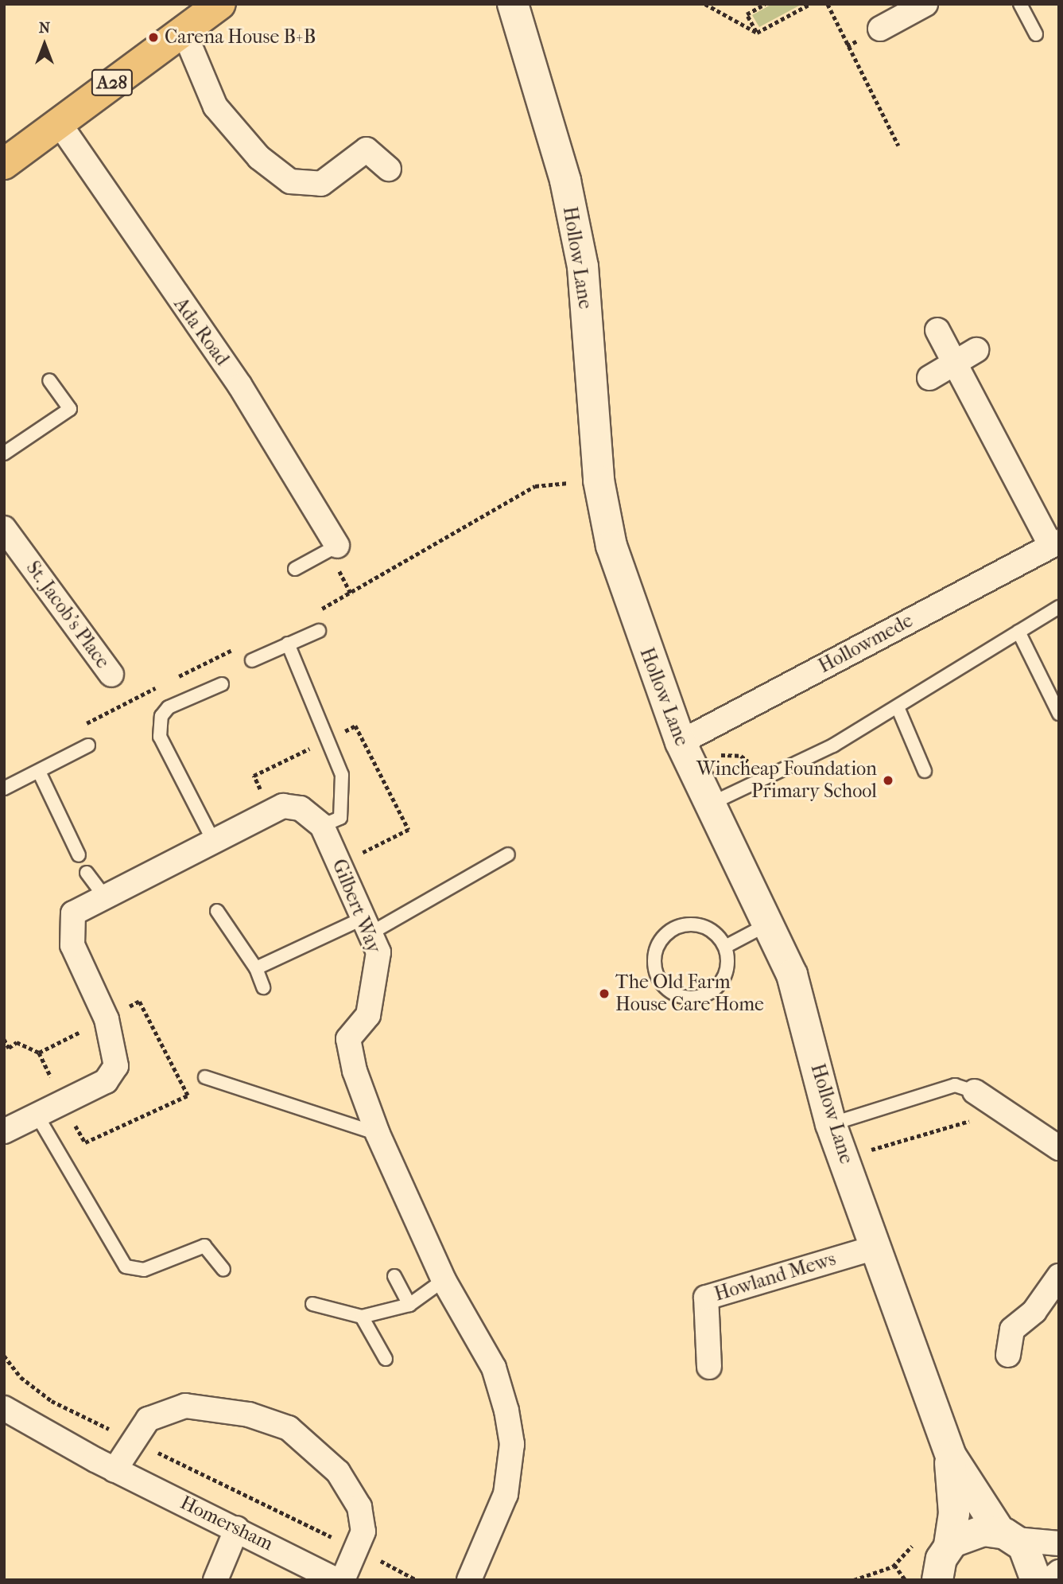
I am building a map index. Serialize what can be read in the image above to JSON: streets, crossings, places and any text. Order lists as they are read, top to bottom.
{
  "streets": {
    "highway": ["A28"],
    "street": [
      "Hollow Lane",
      "Ada Road",
      "St. Jacob's Place",
      "Hollowmede",
      "Gilbert Way",
      "Howland Mews",
      "Homersham"
    ]
  },
  "crossings": [
    ["A28", "Ada Road"],
    ["Hollow Lane", "Hollowmede"],
    ["Hollow Lane", "Howland Mews"]
  ],
  "places": ["Carena House B+B", "Wincheap Foundation Primary School", "The Old Farm House Care Home"],
  "north": "top"
}
